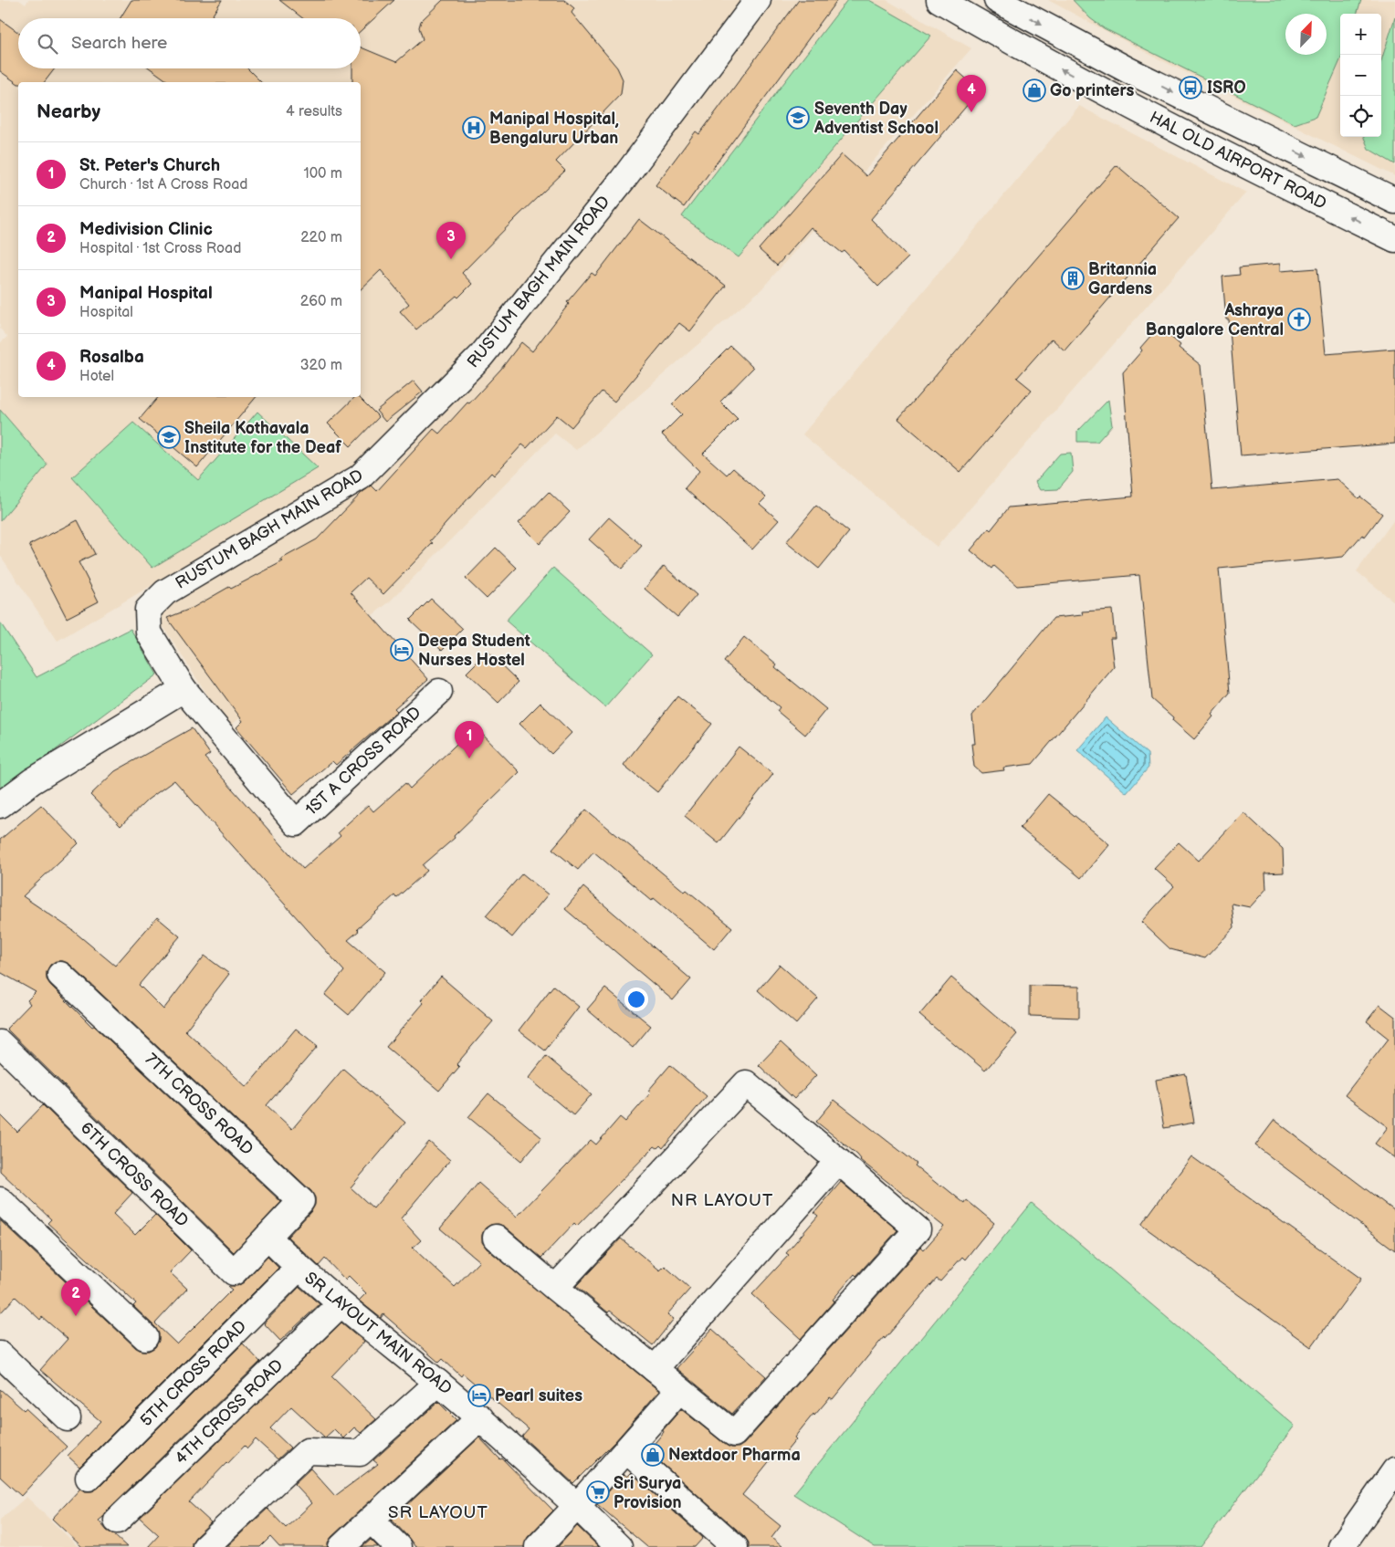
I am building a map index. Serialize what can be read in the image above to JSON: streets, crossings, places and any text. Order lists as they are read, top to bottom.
{
  "streets": {
    "street": [
      "HAL OLD AIRPORT ROAD",
      "RUSTUM BAGH MAIN ROAD",
      "1ST A CROSS ROAD",
      "7TH CROSS ROAD",
      "6TH CROSS ROAD",
      "SR LAYOUT MAIN ROAD",
      "5TH CROSS ROAD",
      "4TH CROSS ROAD"
    ]
  },
  "crossings": [
    ["RUSTUM BAGH MAIN ROAD", "1ST A CROSS ROAD"],
    ["7TH CROSS ROAD", "6TH CROSS ROAD"],
    ["7TH CROSS ROAD", "SR LAYOUT MAIN ROAD"],
    ["6TH CROSS ROAD", "SR LAYOUT MAIN ROAD"],
    ["SR LAYOUT MAIN ROAD", "5TH CROSS ROAD"],
    ["SR LAYOUT MAIN ROAD", "4TH CROSS ROAD"]
  ],
  "districts": ["NR LAYOUT", "SR LAYOUT"],
  "places": {
    "bus stop": ["ISRO"],
    "shop": ["Go printers", "Nextdoor Pharma"],
    "school or university": ["Seventh Day Adventist School", "Sheila Kothavala Institute for the Deaf"],
    "hospital": ["Manipal Hospital, Bengaluru Urban"],
    "building": ["Britannia Gardens"],
    "church": ["Ashraya Bangalore Central"],
    "hotel": ["Deepa Student Nurses Hostel", "Pearl suites"],
    "supermarket": ["Sri Surya Provision"]
  },
  "north": "top right",
  "page": {
    "map_buttons": ["+", "−"],
    "search": "Search here",
    "pins": [
      "4",
      "3",
      "1",
      "2"
    ],
    "heading": ["Nearby", "4 results"],
    "list": [
      {
        "mark": "1",
        "name": "St. Peter's Church",
        "note": "Church · 1st A Cross Road",
        "value": "100 m"
      },
      {
        "mark": "2",
        "name": "Medivision Clinic",
        "note": "Hospital · 1st Cross Road",
        "value": "220 m"
      },
      {
        "mark": "3",
        "name": "Manipal Hospital",
        "note": "Hospital",
        "value": "260 m"
      },
      {
        "mark": "4",
        "name": "Rosalba",
        "note": "Hotel",
        "value": "320 m"
      }
    ]
  }
}
